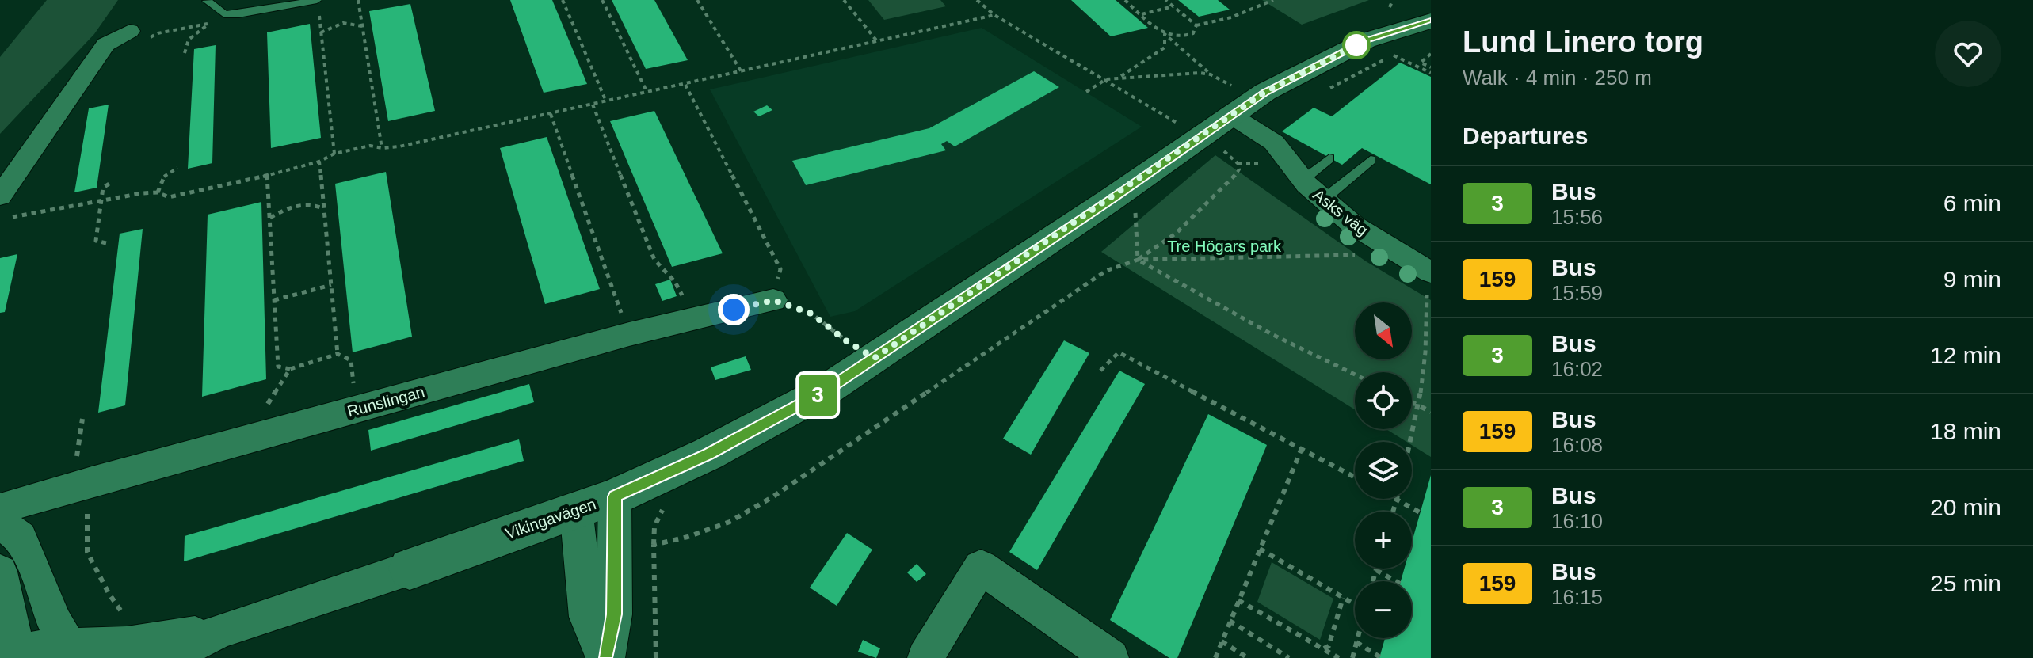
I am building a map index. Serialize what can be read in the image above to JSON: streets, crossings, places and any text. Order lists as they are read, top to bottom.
{
  "streets": {
    "street": ["Asks väg", "Runslingan", "Vikingavägen"]
  },
  "crossings": [
    ["Asks väg", "Vikingavägen"]
  ],
  "parks": ["Tre Högars park"],
  "lines": ["bus line 3"],
  "north": "bottom right",
  "page": {
    "on_map": "3",
    "heading": [
      ["Lund Linero torg", "Walk · 4 min · 250 m"],
      "Departures"
    ],
    "list": [
      {
        "mark": "3",
        "name": "Bus",
        "note": "15:56",
        "value": "6 min"
      },
      {
        "mark": "159",
        "name": "Bus",
        "note": "15:59",
        "value": "9 min"
      },
      {
        "mark": "3",
        "name": "Bus",
        "note": "16:02",
        "value": "12 min"
      },
      {
        "mark": "159",
        "name": "Bus",
        "note": "16:08",
        "value": "18 min"
      },
      {
        "mark": "3",
        "name": "Bus",
        "note": "16:10",
        "value": "20 min"
      },
      {
        "mark": "159",
        "name": "Bus",
        "note": "16:15",
        "value": "25 min"
      }
    ],
    "map_buttons": ["+", "−"]
  }
}
